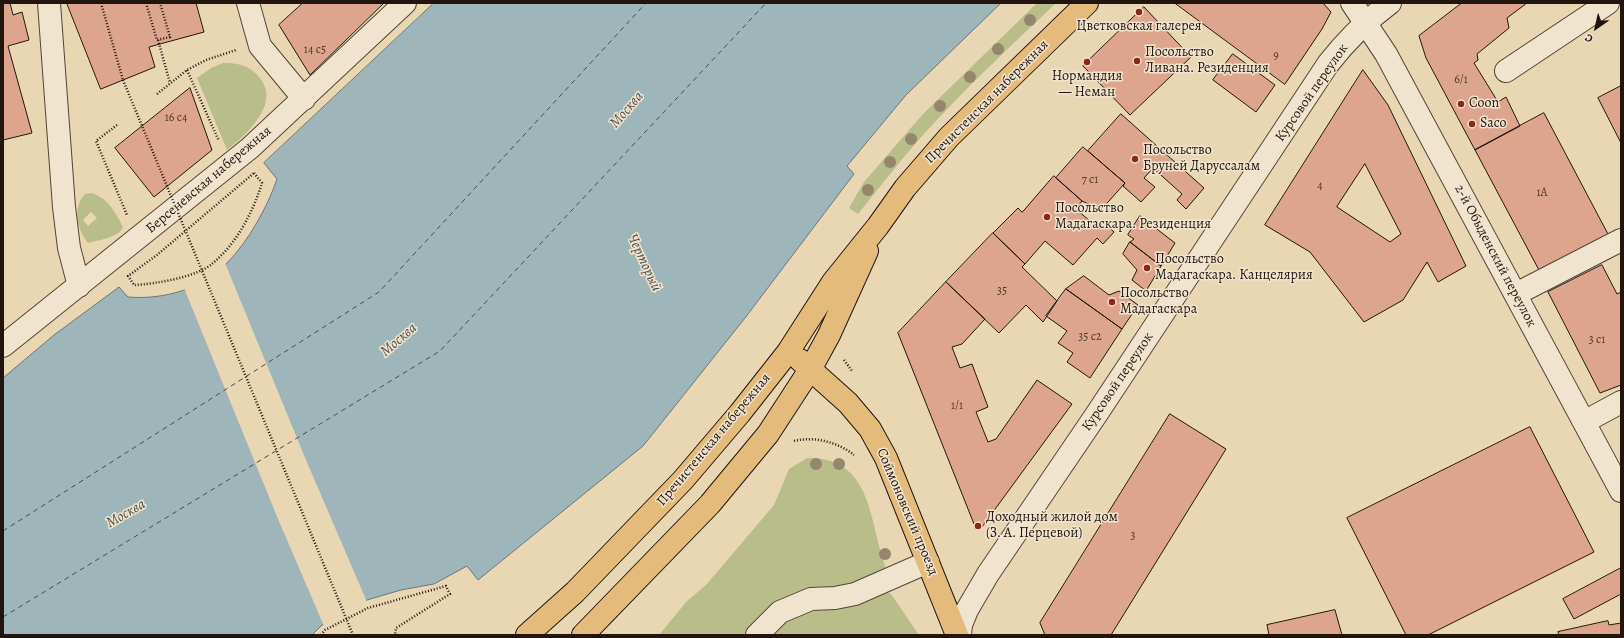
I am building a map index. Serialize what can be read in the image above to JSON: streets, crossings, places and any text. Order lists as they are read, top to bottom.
{
  "streets": {
    "main road": ["Пречистенская набережная", "Соймоновский проезд"],
    "street": ["Курсовой переулок", "Берсеневская набережная", "2-й Обыденский переулок"]
  },
  "crossings": [
    ["Курсовой переулок", "2-й Обыденский переулок"],
    ["Курсовой переулок", "Соймоновский проезд"],
    ["Пречистенская набережная", "Соймоновский проезд"]
  ],
  "water": ["Москва", "Черторый"],
  "places": [
    "Цветковская галерея",
    "Посольство Ливана. Резиденция",
    "Нормандия — Неман",
    "Coon",
    "Saco",
    "Посольство Бруней Даруссалам",
    "Посольство Мадагаскара. Резиденция",
    "Посольство Мадагаскара. Канцелярия",
    "Посольство Мадагаскара",
    "Доходный жилой дом (З. А. Перцевой)"
  ],
  "house_numbers": [
    "14 с5",
    "9",
    "6/1",
    "16 с4",
    "7 с1",
    "4",
    "1А",
    "35",
    "35 с2",
    "3 с1",
    "1/1",
    "3"
  ],
  "north": "bottom left"
}
